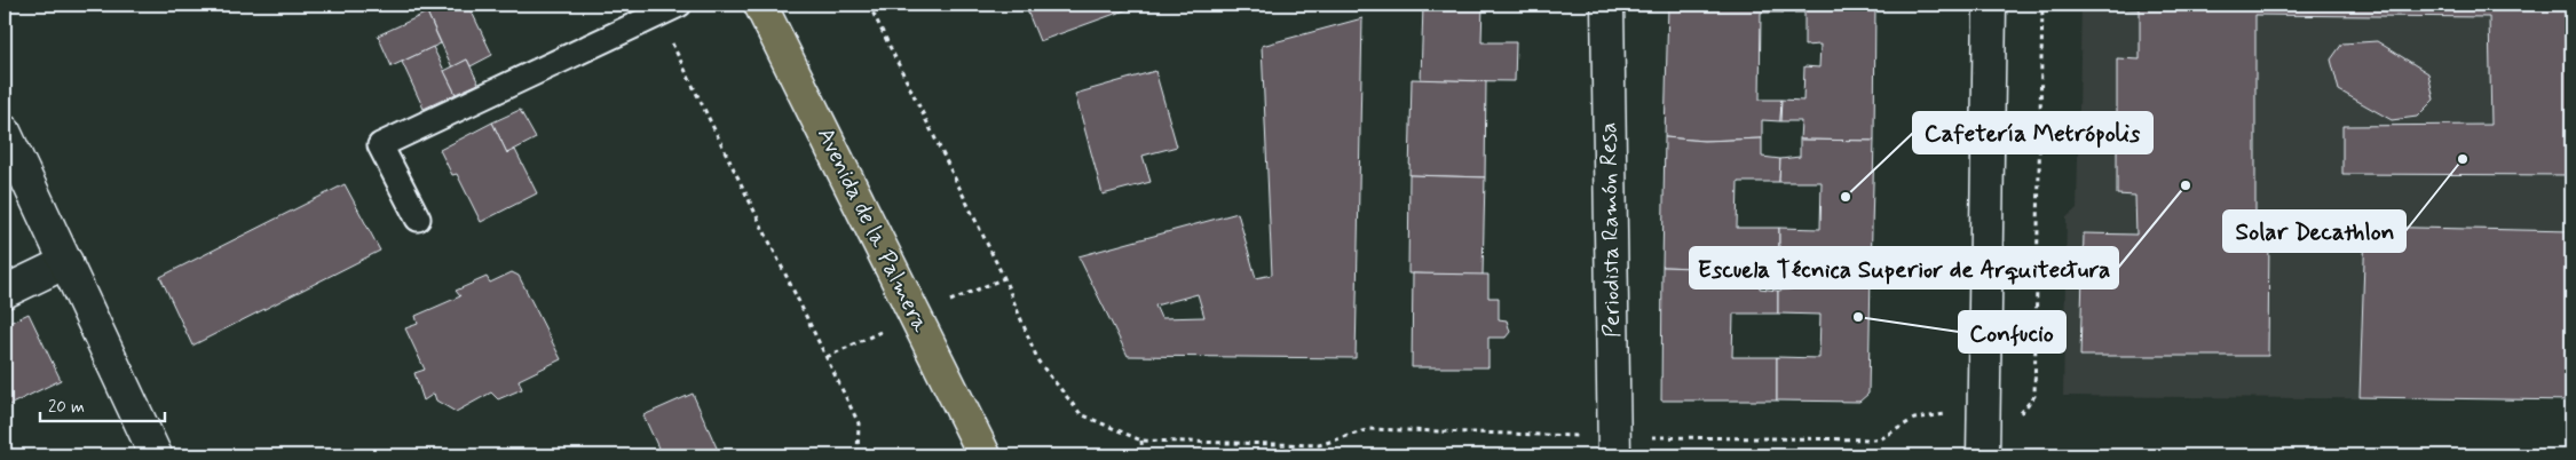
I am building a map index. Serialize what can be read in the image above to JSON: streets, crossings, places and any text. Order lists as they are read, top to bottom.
{
  "streets": {
    "main road": ["Avenida de la Palmera"],
    "street": ["Periodista Ramón Resa"]
  },
  "places": [
    "Solar Decathlon",
    "Escuela Técnica Superior de Arquitectura",
    "Cafetería Metrópolis",
    "Confucio"
  ],
  "scale_bar": "20 m"
}
